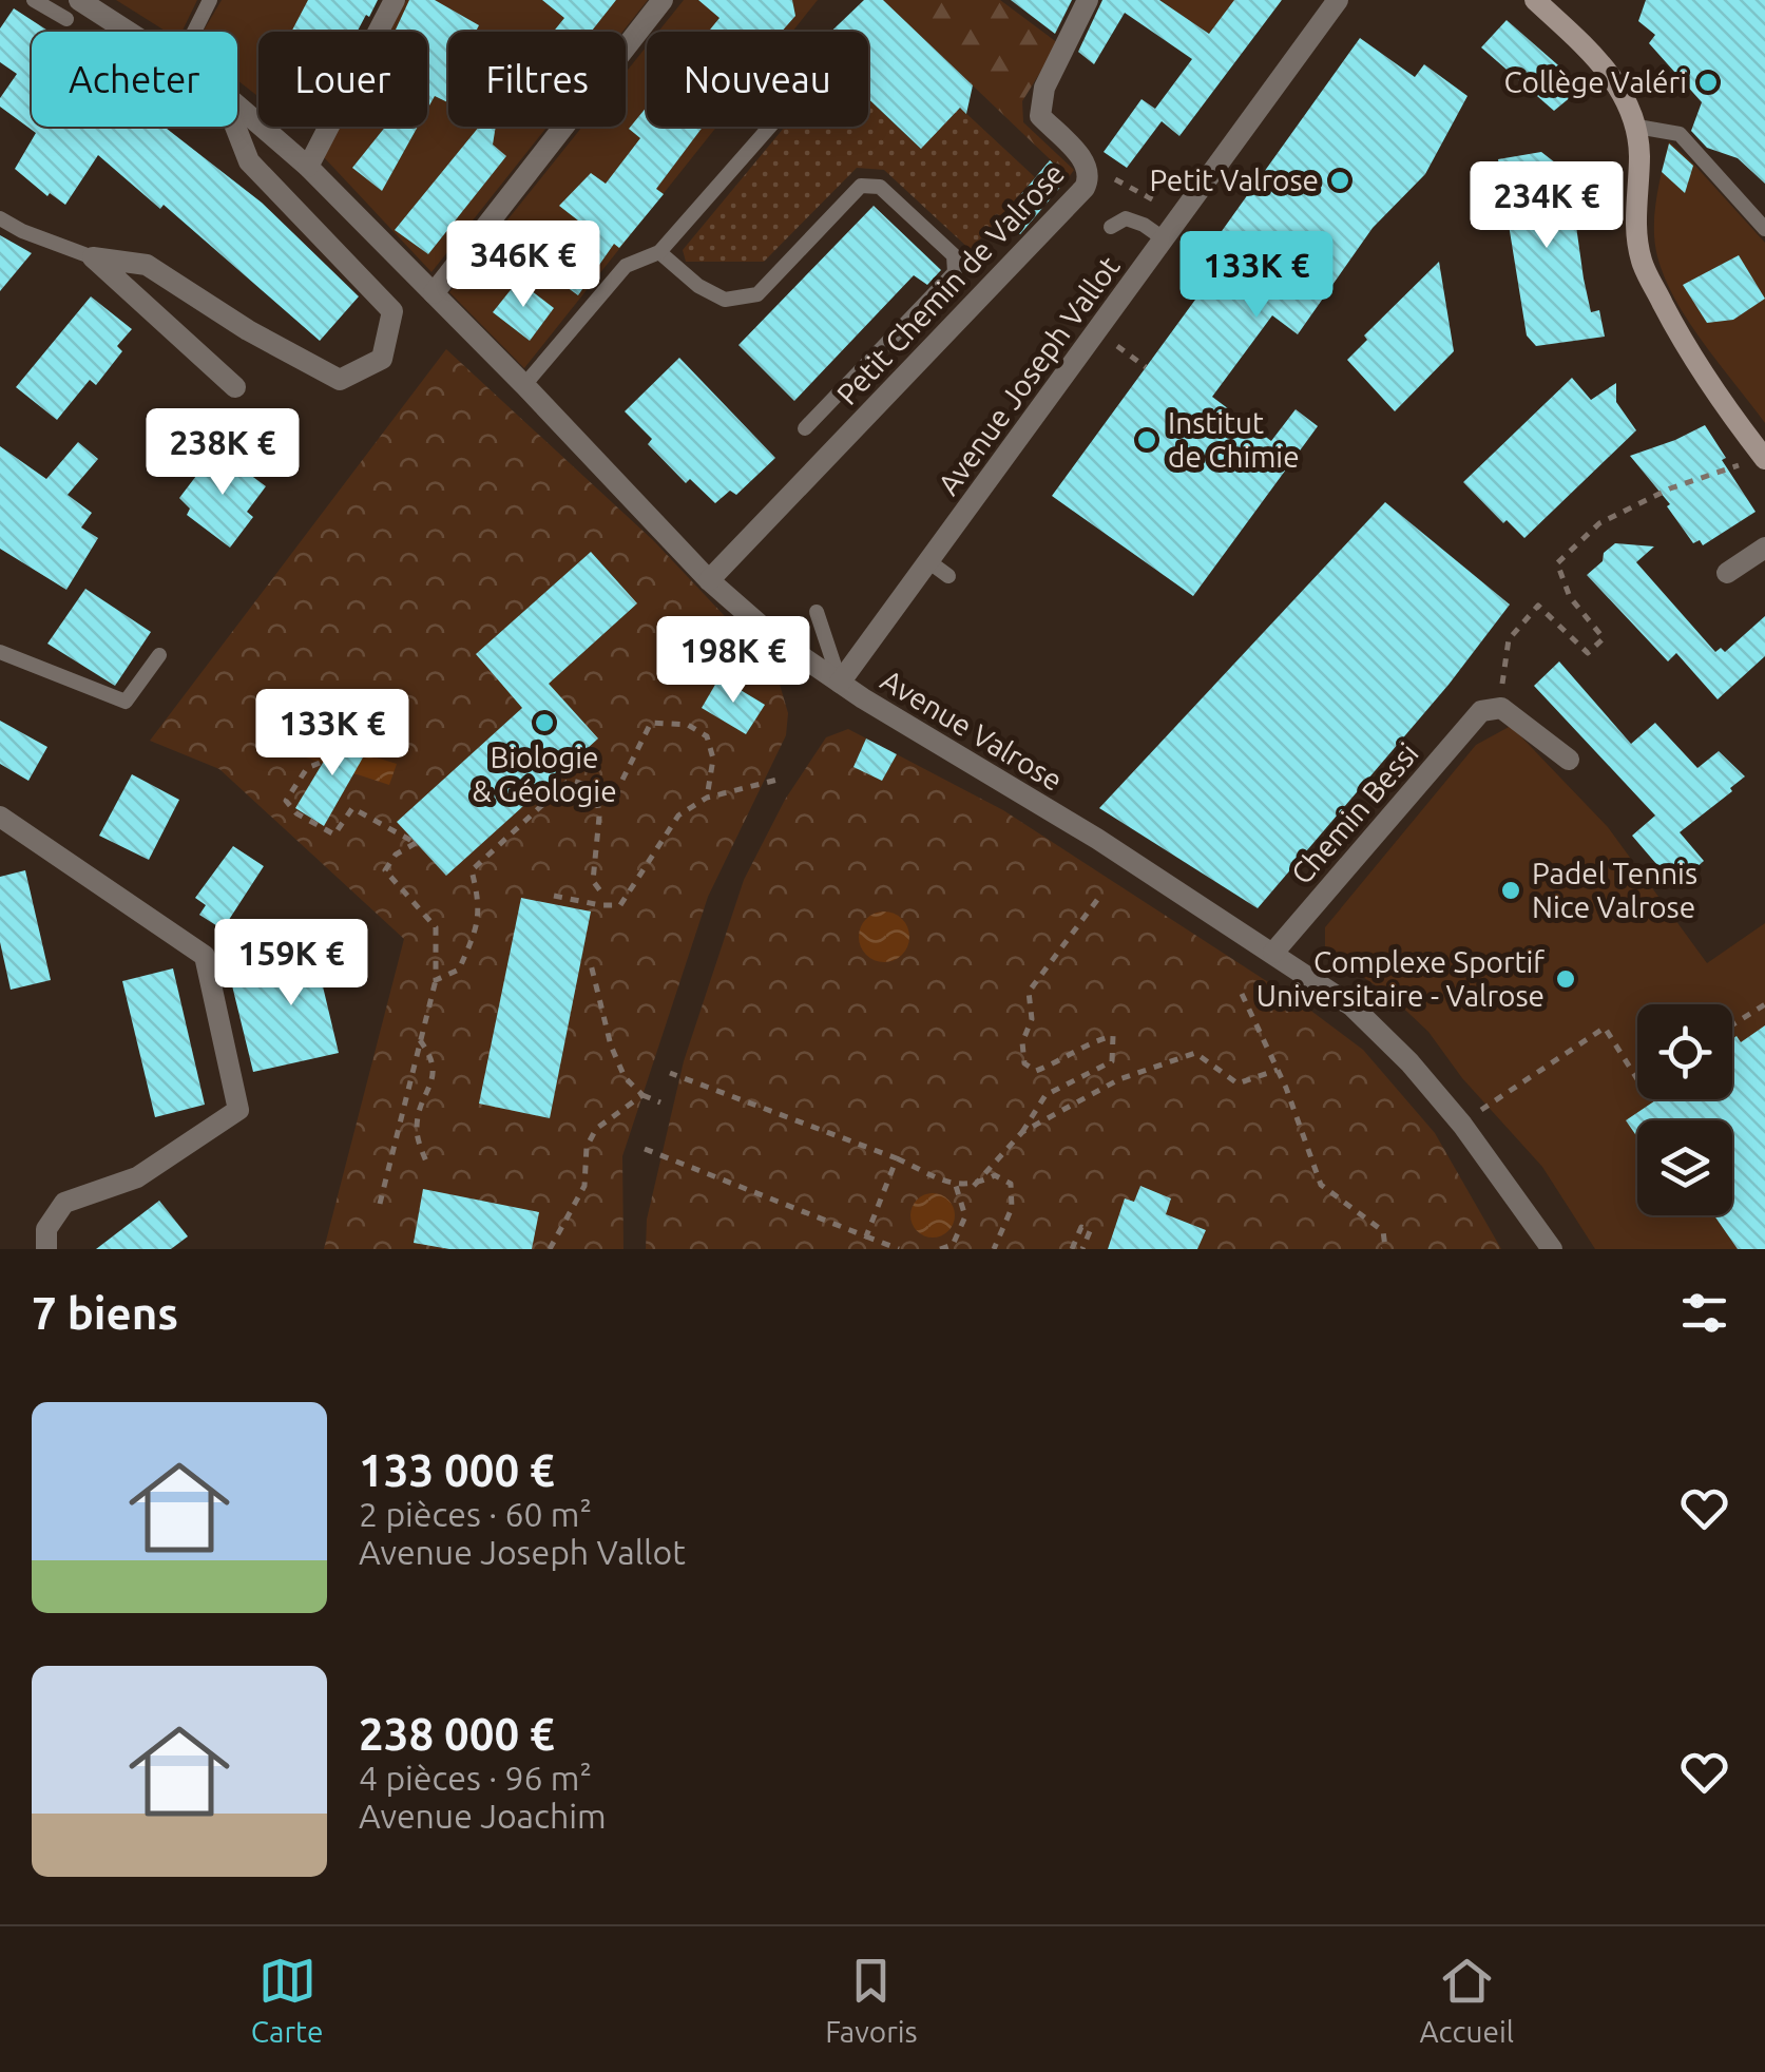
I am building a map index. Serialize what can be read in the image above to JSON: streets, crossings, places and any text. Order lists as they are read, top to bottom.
{
  "streets": {
    "street": [
      "Petit Chemin de Valrose",
      "Avenue Joseph Vallot",
      "Avenue Valrose",
      "Chemin Bessi"
    ]
  },
  "crossings": [
    ["Petit Chemin de Valrose", "Avenue Valrose"],
    ["Avenue Joseph Vallot", "Avenue Valrose"],
    ["Avenue Valrose", "Chemin Bessi"]
  ],
  "places": [
    "Collège Valéri",
    "Petit Valrose",
    "Institut de Chimie",
    "Biologie & Géologie",
    "Padel Tennis Nice Valrose",
    "Complexe Sportif Universitaire - Valrose"
  ],
  "page": {
    "chip": [
      "Acheter",
      "Louer",
      "Filtres",
      "Nouveau"
    ],
    "price": [
      "234K €",
      "346K €",
      "133K €",
      "238K €",
      "198K €",
      "133K €",
      "159K €"
    ],
    "heading": "7 biens",
    "list": [
      {
        "name": "133 000 €",
        "note": "2 pièces · 60 m² · Avenue Joseph Vallot"
      },
      {
        "name": "238 000 €",
        "note": "4 pièces · 96 m² · Avenue Joachim"
      }
    ],
    "tabs": ["Carte", "Favoris", "Accueil"]
  }
}
